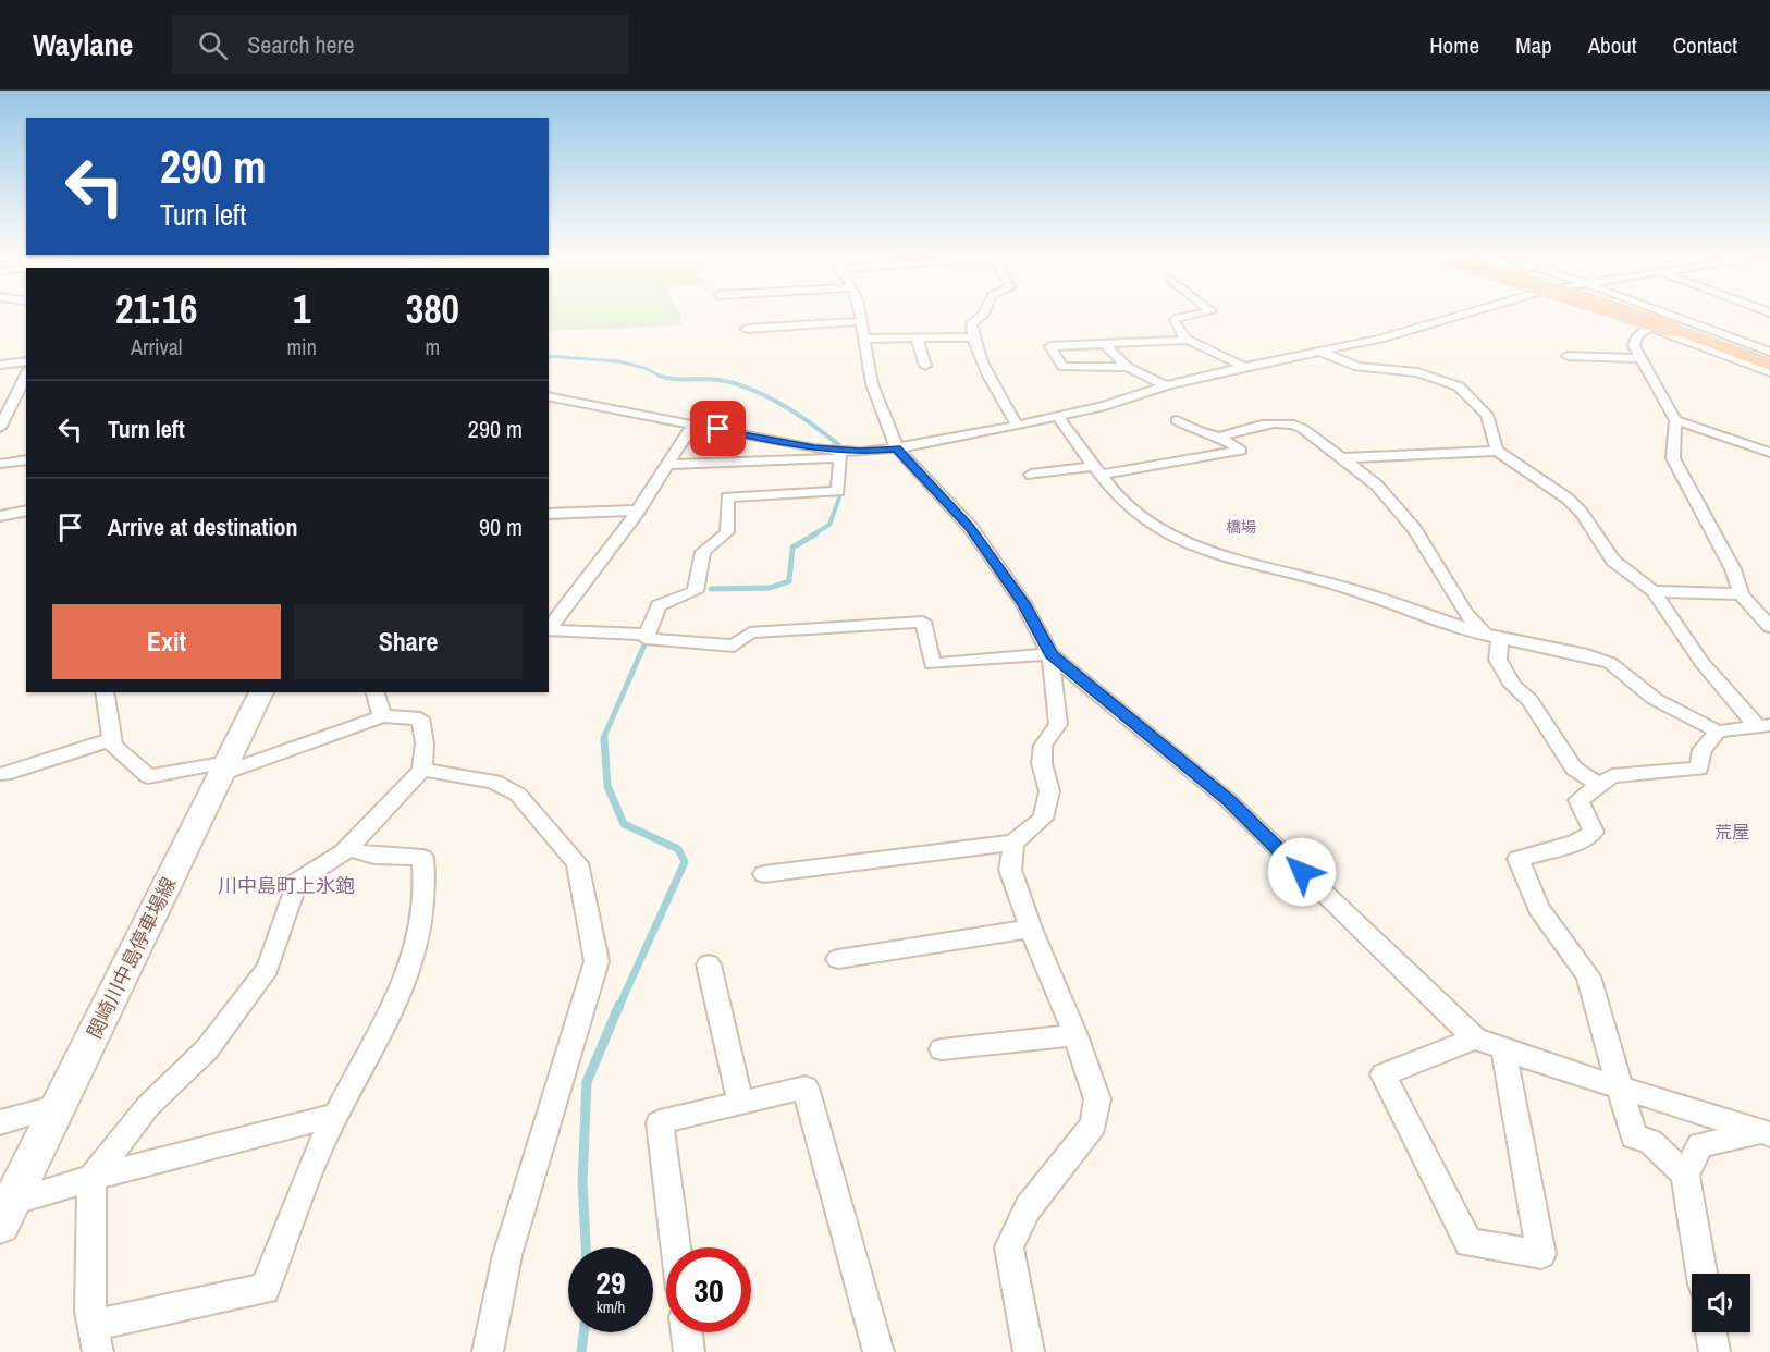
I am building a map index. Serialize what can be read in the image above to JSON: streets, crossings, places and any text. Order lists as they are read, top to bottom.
{
  "streets": {
    "main road": ["関崎川中島停車場線"]
  },
  "districts": ["橋場", "荒屋", "川中島町上氷鉋"],
  "page": {
    "header": "Waylane",
    "search": "Search here",
    "nav": [
      "Home",
      "Map",
      "About",
      "Contact"
    ],
    "turn": ["290 m", "Turn left"],
    "eta": [
      "21:16",
      "Arrival",
      "1",
      "min",
      "380",
      "m"
    ],
    "list": [
      {
        "name": "Turn left",
        "value": "290 m"
      },
      {
        "name": "Arrive at destination",
        "value": "90 m"
      }
    ],
    "buttons": ["Exit", "Share"],
    "speed": "29 km/h",
    "limit": "30"
  }
}
